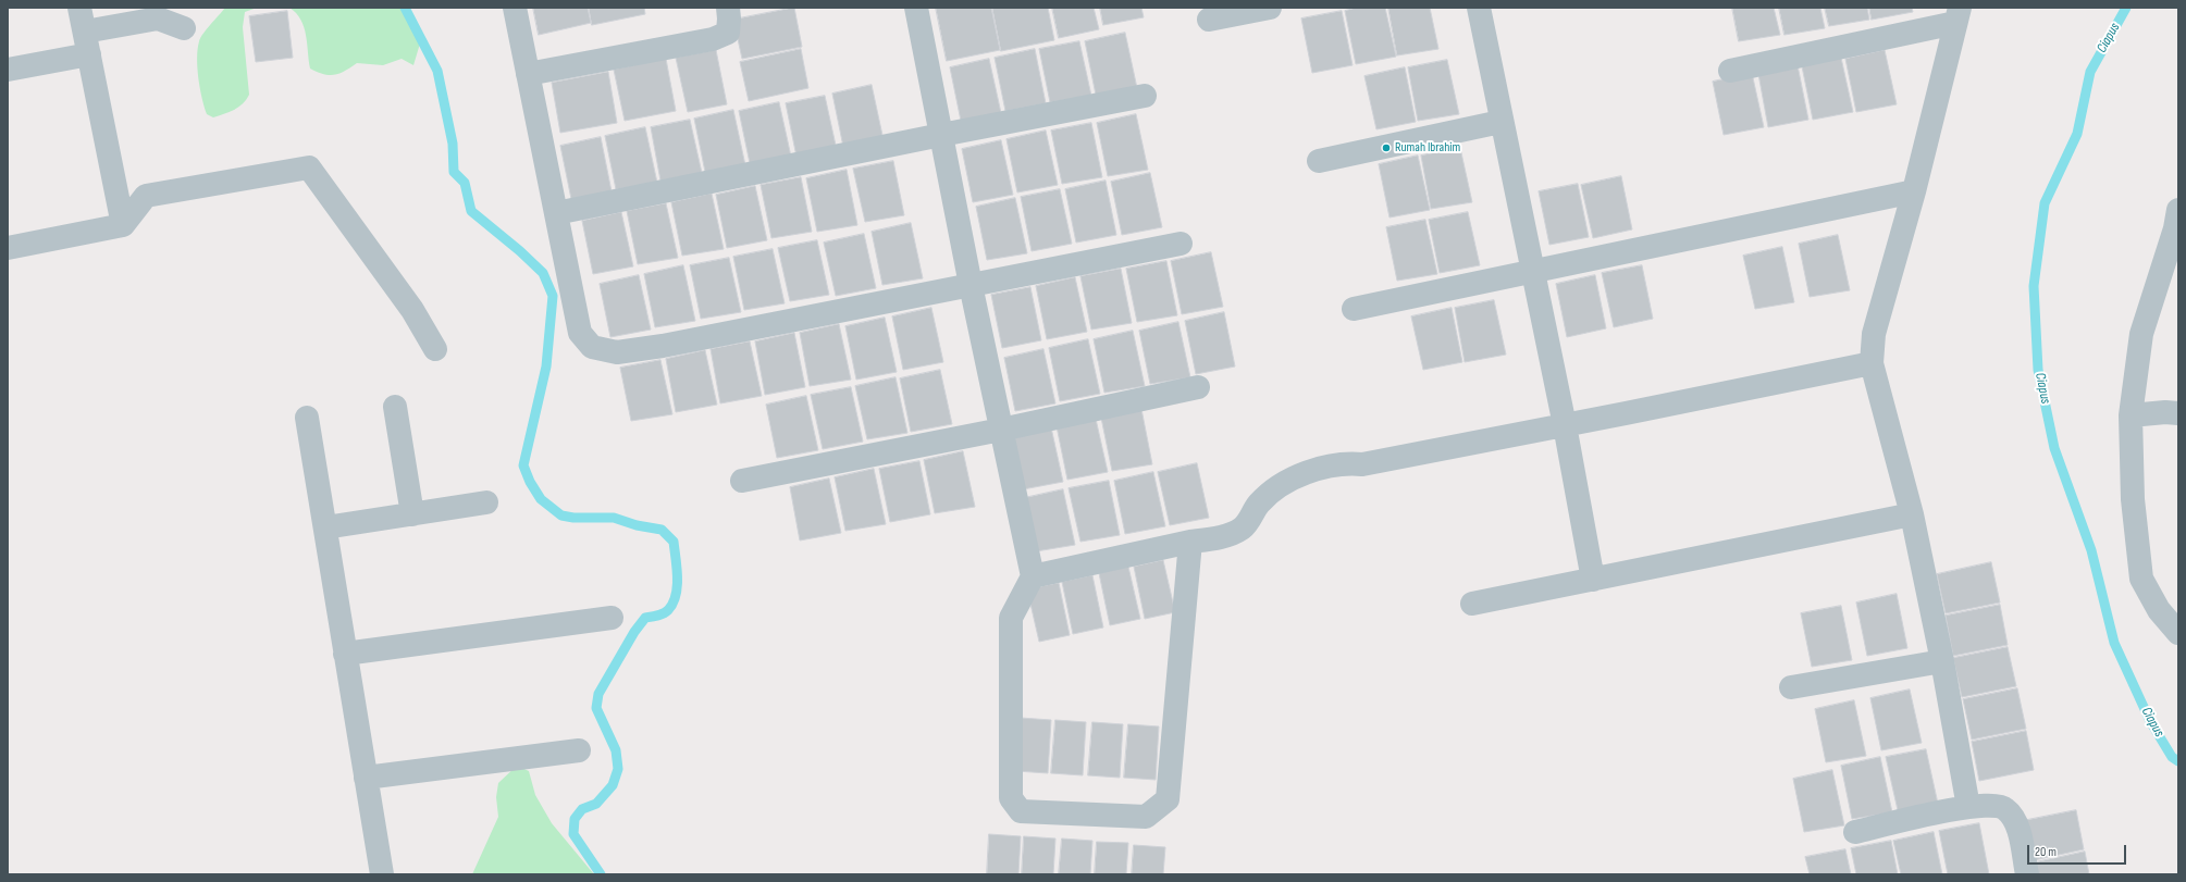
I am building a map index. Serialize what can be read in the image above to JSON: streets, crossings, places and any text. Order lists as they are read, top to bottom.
{
  "water": ["Ciapus"],
  "places": ["Rumah Ibrahim"],
  "scale_bar": "20 m"
}
